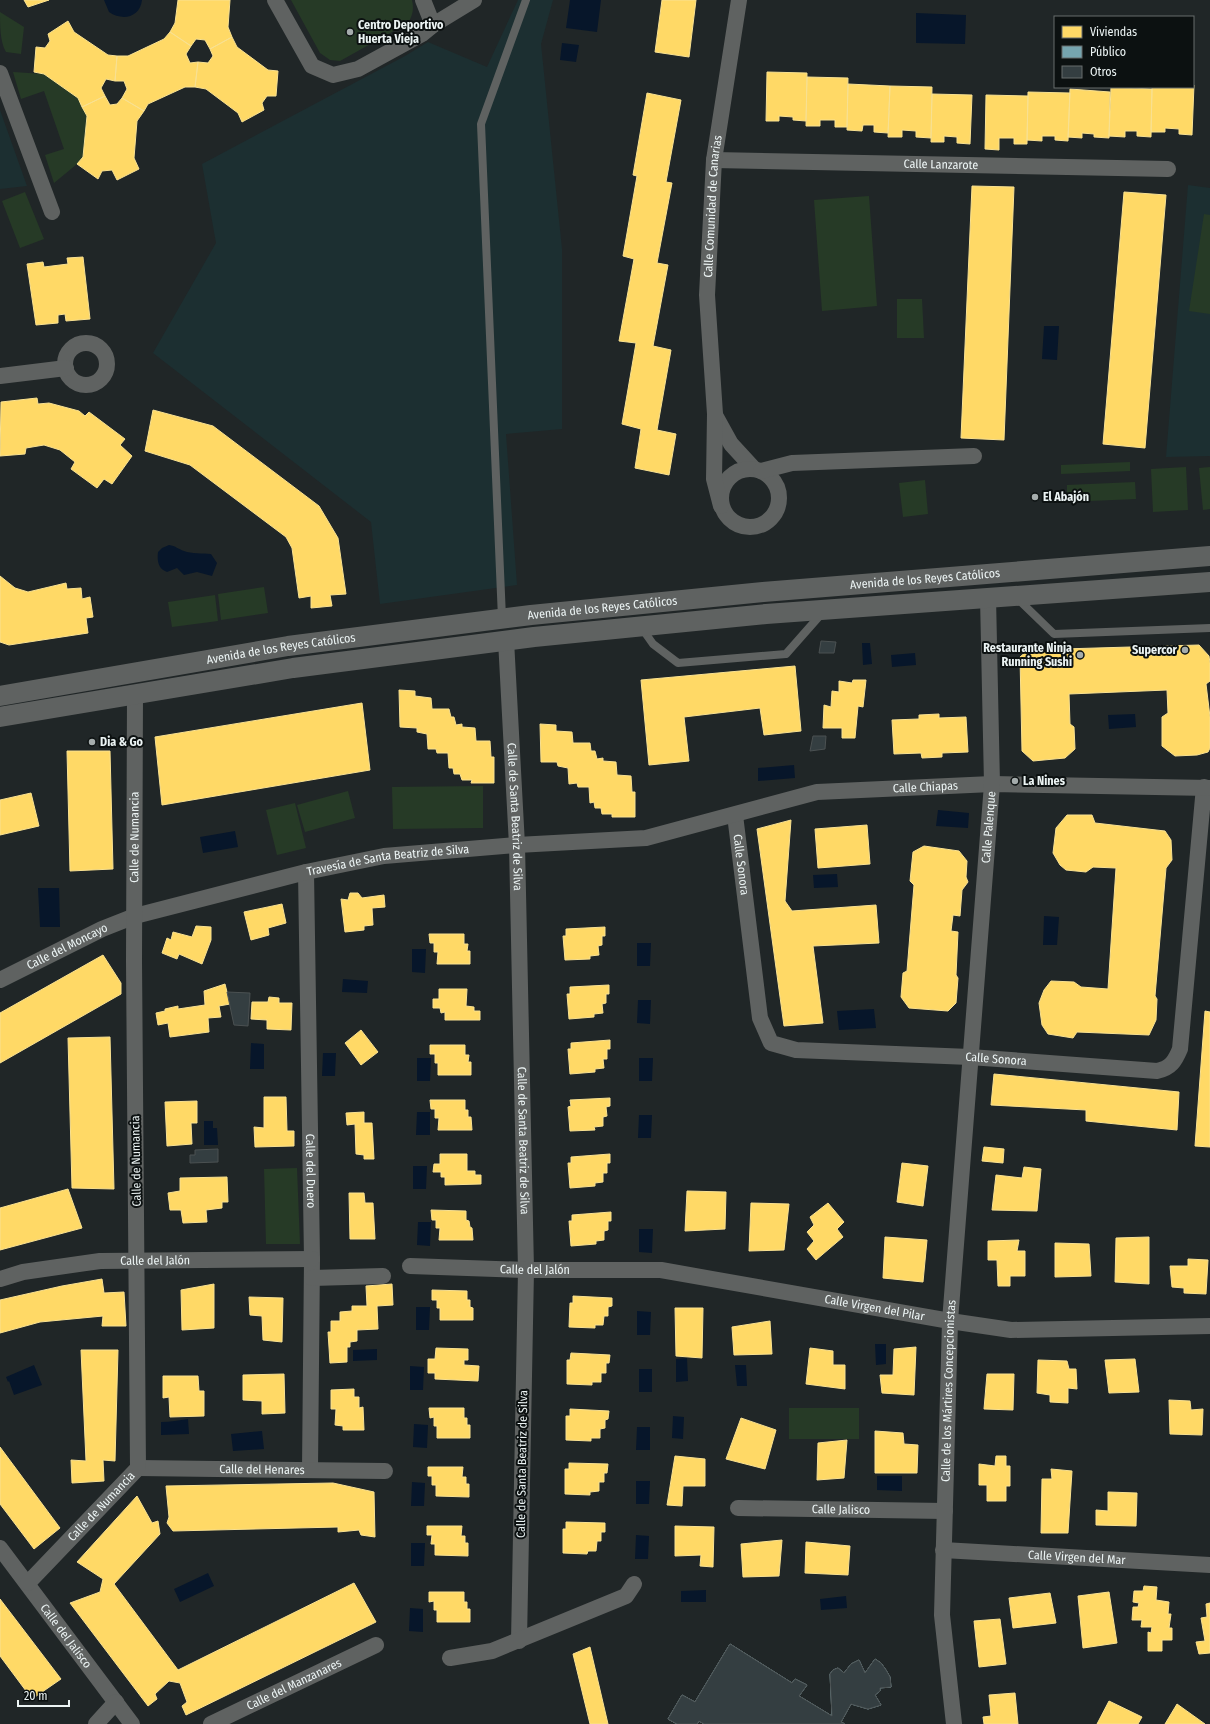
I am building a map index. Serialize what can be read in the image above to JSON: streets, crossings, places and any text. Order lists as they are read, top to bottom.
{
  "streets": {
    "street": [
      "Calle Lanzarote",
      "Calle Comunidad de Canarias",
      "Avenida de los Reyes Católicos",
      "Calle Chiapas",
      "Calle de Santa Beatriz de Silva",
      "Calle Palenque",
      "Calle de Numancia",
      "Travesía de Santa Beatriz de Silva",
      "Calle Sonora",
      "Calle del Moncayo",
      "Calle del Duero",
      "Calle del Jalón",
      "Calle Virgen del Pilar",
      "Calle de los Mártires Concepcionistas",
      "Calle del Henares",
      "Calle Jalisco",
      "Calle Virgen del Mar",
      "Calle del Jalisco",
      "Calle del Manzanares"
    ]
  },
  "crossings": [
    ["Calle Lanzarote", "Calle Comunidad de Canarias"],
    ["Avenida de los Reyes Católicos", "Calle de Santa Beatriz de Silva"],
    ["Avenida de los Reyes Católicos", "Calle Palenque"],
    ["Avenida de los Reyes Católicos", "Calle de Numancia"],
    ["Calle Chiapas", "Calle Palenque"],
    ["Calle Chiapas", "Travesía de Santa Beatriz de Silva"],
    ["Calle Chiapas", "Calle Sonora"],
    ["Calle de Santa Beatriz de Silva", "Travesía de Santa Beatriz de Silva"],
    ["Calle de Santa Beatriz de Silva", "Calle del Jalón"],
    ["Calle Palenque", "Calle Sonora"],
    ["Calle Palenque", "Calle de los Mártires Concepcionistas"],
    ["Calle de Numancia", "Travesía de Santa Beatriz de Silva"],
    ["Calle de Numancia", "Calle del Moncayo"],
    ["Calle de Numancia", "Calle del Jalón"],
    ["Calle de Numancia", "Calle del Henares"],
    ["Calle de Numancia", "Calle del Jalisco"],
    ["Travesía de Santa Beatriz de Silva", "Calle del Moncayo"],
    ["Travesía de Santa Beatriz de Silva", "Calle del Duero"],
    ["Calle Sonora", "Calle de los Mártires Concepcionistas"],
    ["Calle del Duero", "Calle del Jalón"],
    ["Calle del Duero", "Calle del Henares"],
    ["Calle del Jalón", "Calle Virgen del Pilar"],
    ["Calle Virgen del Pilar", "Calle de los Mártires Concepcionistas"],
    ["Calle de los Mártires Concepcionistas", "Calle Jalisco"],
    ["Calle de los Mártires Concepcionistas", "Calle Virgen del Mar"]
  ],
  "places": [
    "Centro Deportivo Huerta Vieja",
    "El Abajón",
    "Supercor",
    "Restaurante Ninja Running Sushi",
    "Dia & Go",
    "La Nines"
  ],
  "legend": ["Viviendas", "Público", "Otros"],
  "scale_bar": "20 m"
}
